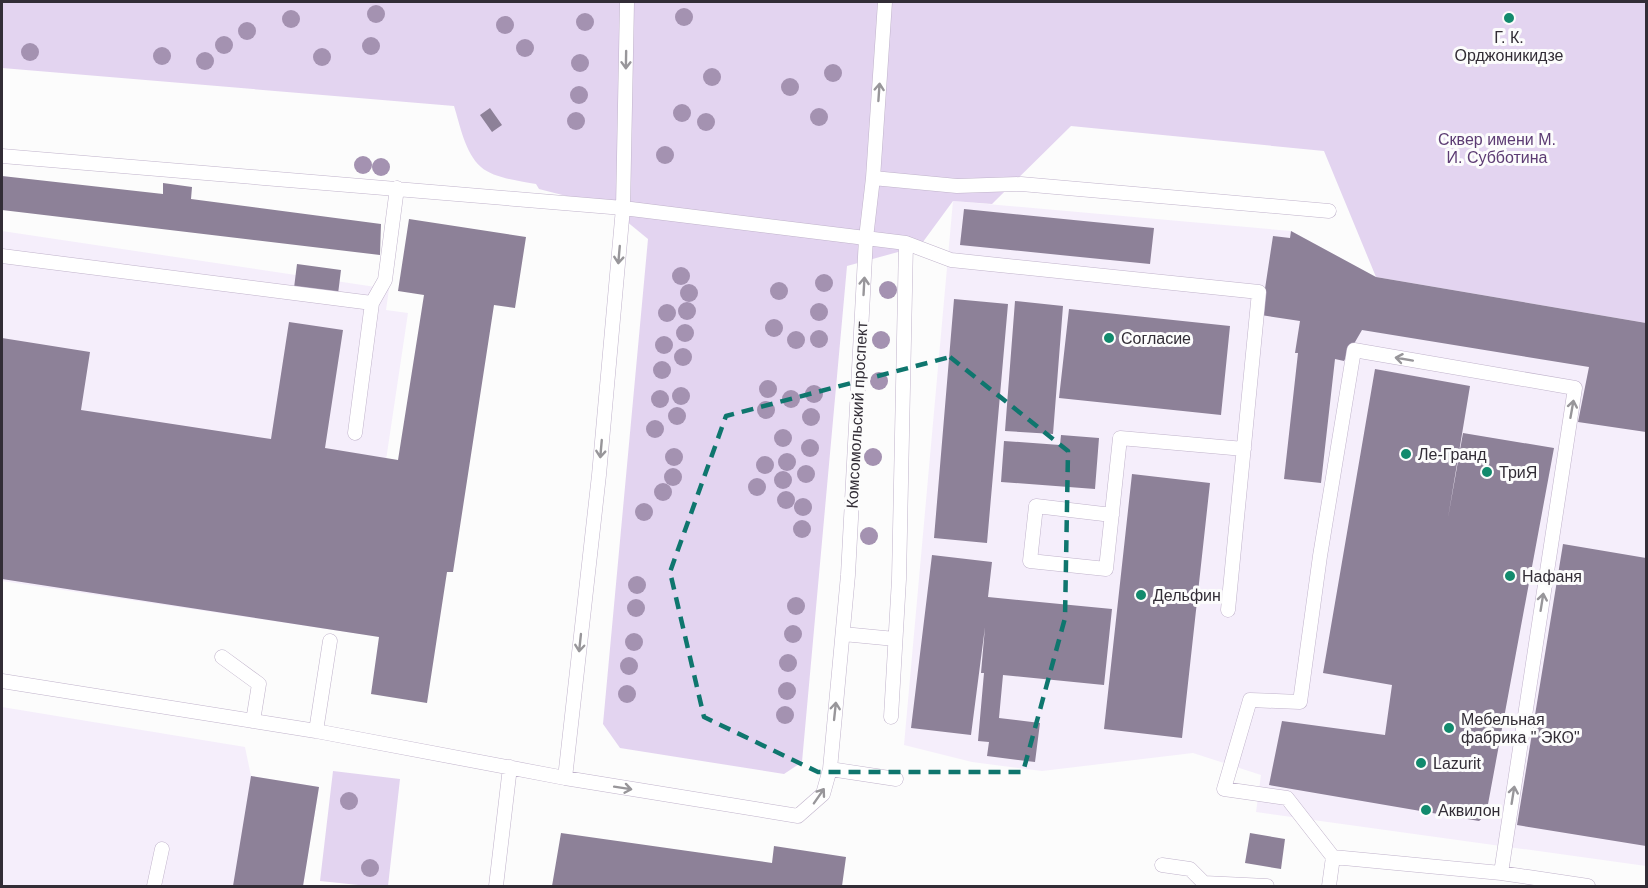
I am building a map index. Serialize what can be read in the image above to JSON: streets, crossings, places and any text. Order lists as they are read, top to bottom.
{
  "streets": {
    "lane": ["Комсомольский проспект"]
  },
  "parks": ["Сквер имени М. И. Субботина"],
  "places": [
    "Г. К. Орджоникидзе",
    "Согласие",
    "Ле-Гранд",
    "ТриЯ",
    "Нафаня",
    "Дельфин",
    "Мебельная фабрика \" ЭКО\"",
    "Lazurit",
    "Аквилон"
  ]
}
